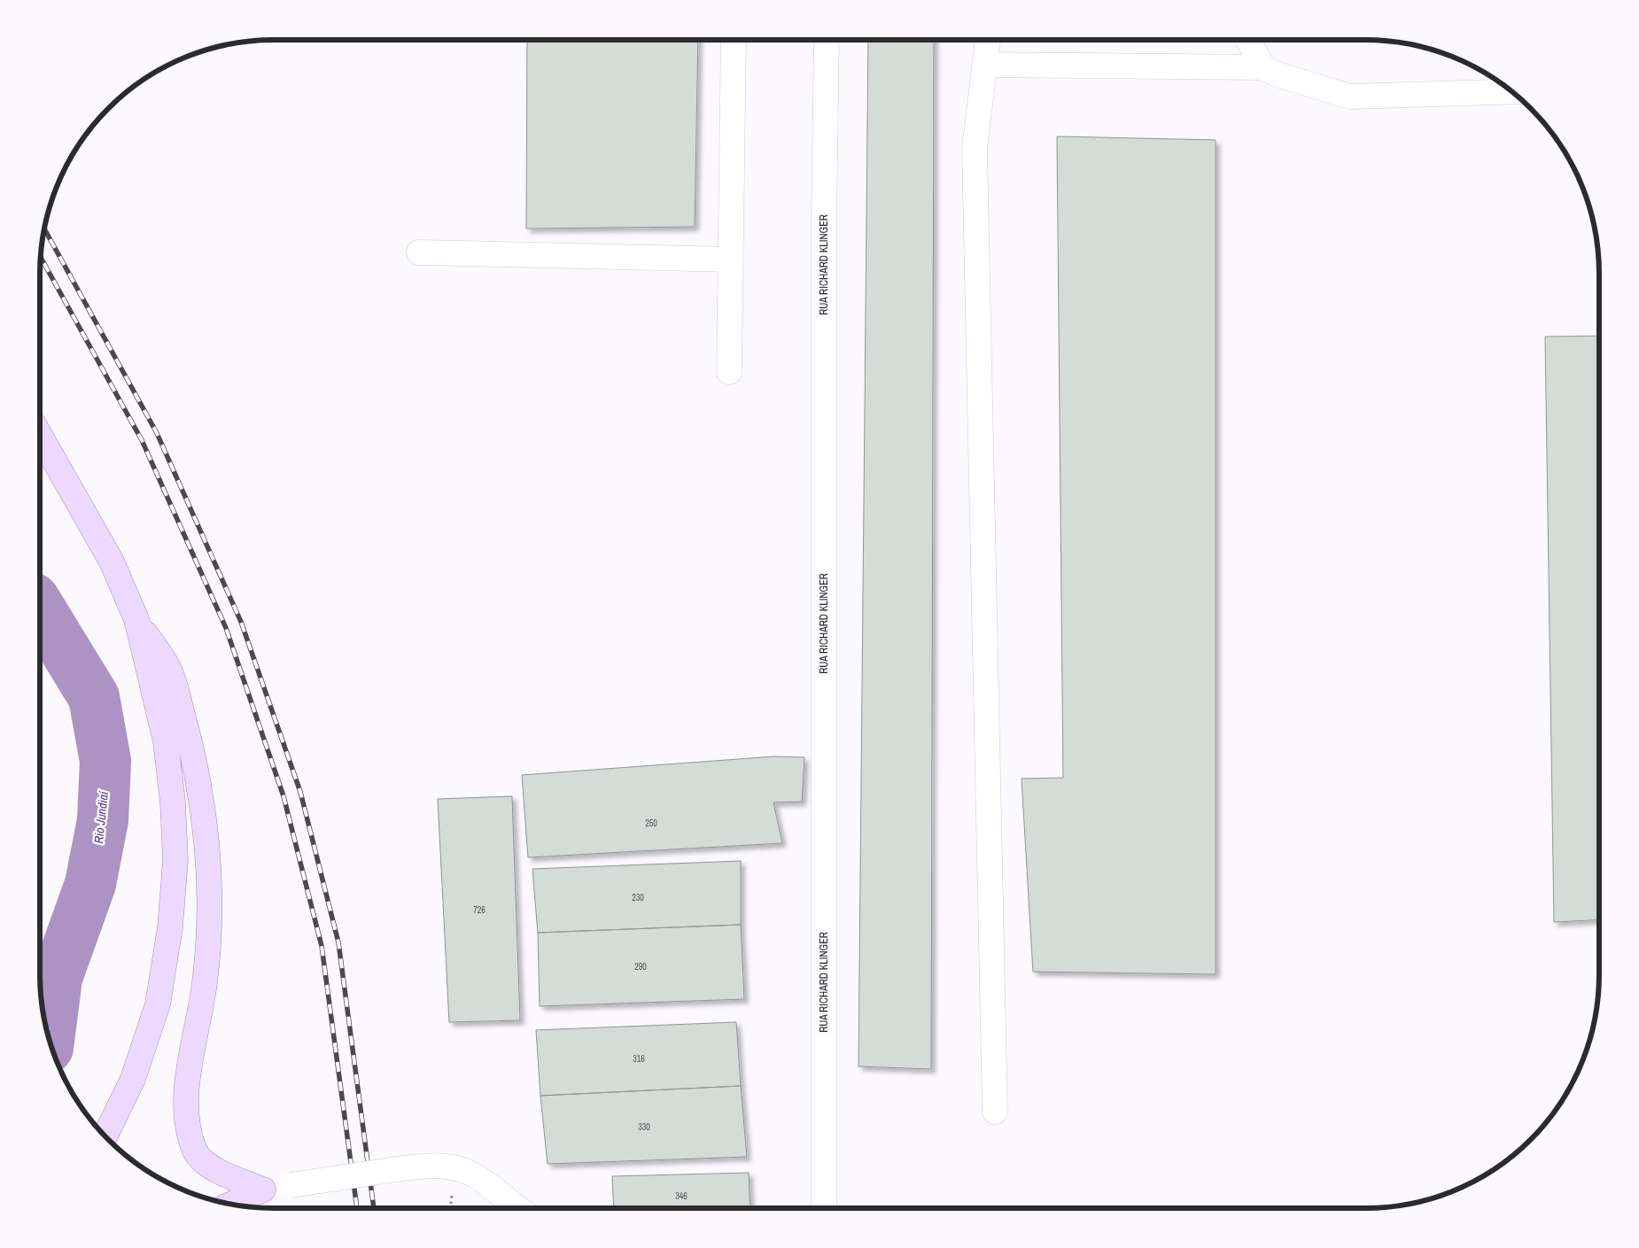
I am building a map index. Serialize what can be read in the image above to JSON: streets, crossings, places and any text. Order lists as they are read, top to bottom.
{
  "streets": {
    "street": ["RUA RICHARD KLINGER"]
  },
  "water": ["Rio Jundiaí"],
  "house_numbers": [
    "250",
    "230",
    "726",
    "290",
    "316",
    "330",
    "346"
  ]
}
